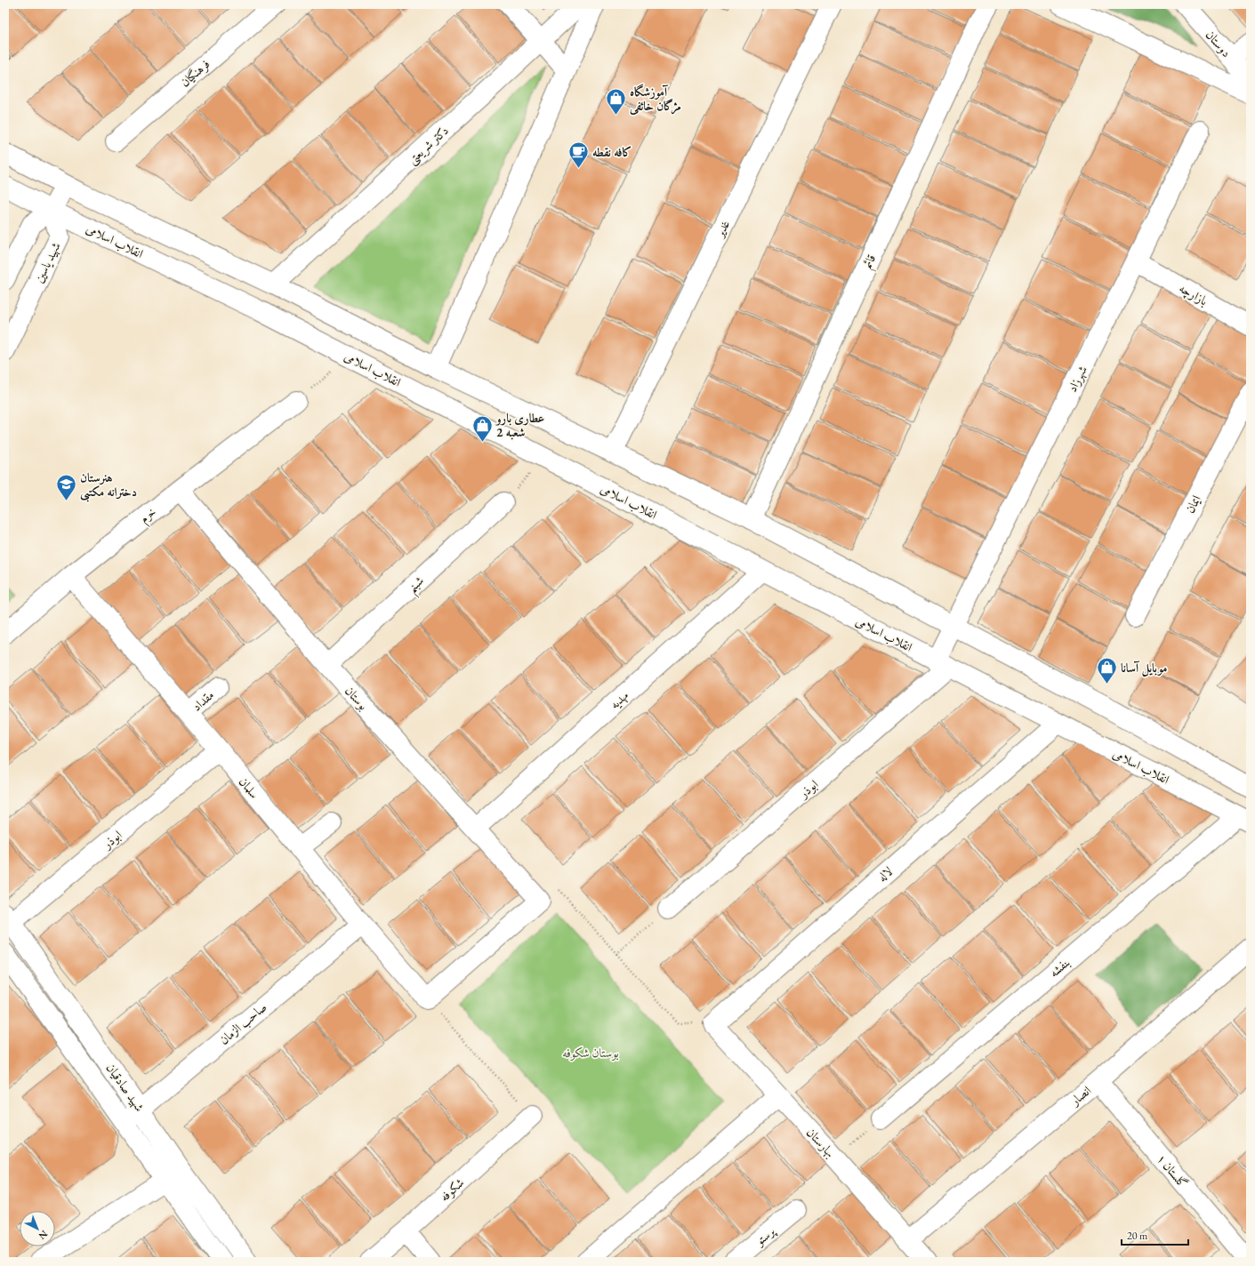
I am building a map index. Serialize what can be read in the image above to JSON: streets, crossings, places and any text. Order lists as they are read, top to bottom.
{
  "streets": {
    "street": [
      "دوستان",
      "فرهنگیان",
      "دکتر شریعتی",
      "غدیر",
      "انقلاب اسلامی",
      "قائم",
      "شهید یاسین",
      "بازارچه",
      "شهرزاد",
      "ایمان",
      "خرم",
      "شبنم",
      "بوستان",
      "مهدیه",
      "مقداد",
      "سلمان",
      "ابوذر",
      "لاله",
      "بنفشه",
      "صاحب الزمان",
      "شهید صادقیان",
      "انصار",
      "بهارستان",
      "گلستان ۱",
      "شکوفه",
      "پرستو"
    ]
  },
  "crossings": [
    ["انقلاب اسلامی", "شهید یاسین"],
    ["انقلاب اسلامی", "شهرزاد"],
    ["انقلاب اسلامی", "مهدیه"],
    ["انقلاب اسلامی", "ابوذر"],
    ["انقلاب اسلامی", "لاله"],
    ["انقلاب اسلامی", "بنفشه"],
    ["بازارچه", "شهرزاد"],
    ["شهرزاد", "ابوذر"],
    ["خرم", "بوستان"],
    ["خرم", "سلمان"],
    ["شبنم", "بوستان"],
    ["بوستان", "مهدیه"],
    ["مقداد", "سلمان"],
    ["سلمان", "ابوذر"],
    ["سلمان", "صاحب الزمان"],
    ["ابوذر", "شهید صادقیان"],
    ["لاله", "بهارستان"],
    ["صاحب الزمان", "شهید صادقیان"],
    ["انصار", "بهارستان"],
    ["انصار", "گلستان ۱"]
  ],
  "parks": ["بوستان شکوفه"],
  "places": {
    "shop": ["آموزشگاه مژگان خائفی", "عطاری بارو شعبه 2", "موبایل آسانا"],
    "cafe": ["کافه نقطه"],
    "school or university": ["هنرستان دخترانه مکتبی"]
  },
  "scale_bar": "20 m",
  "north": "bottom right"
}
